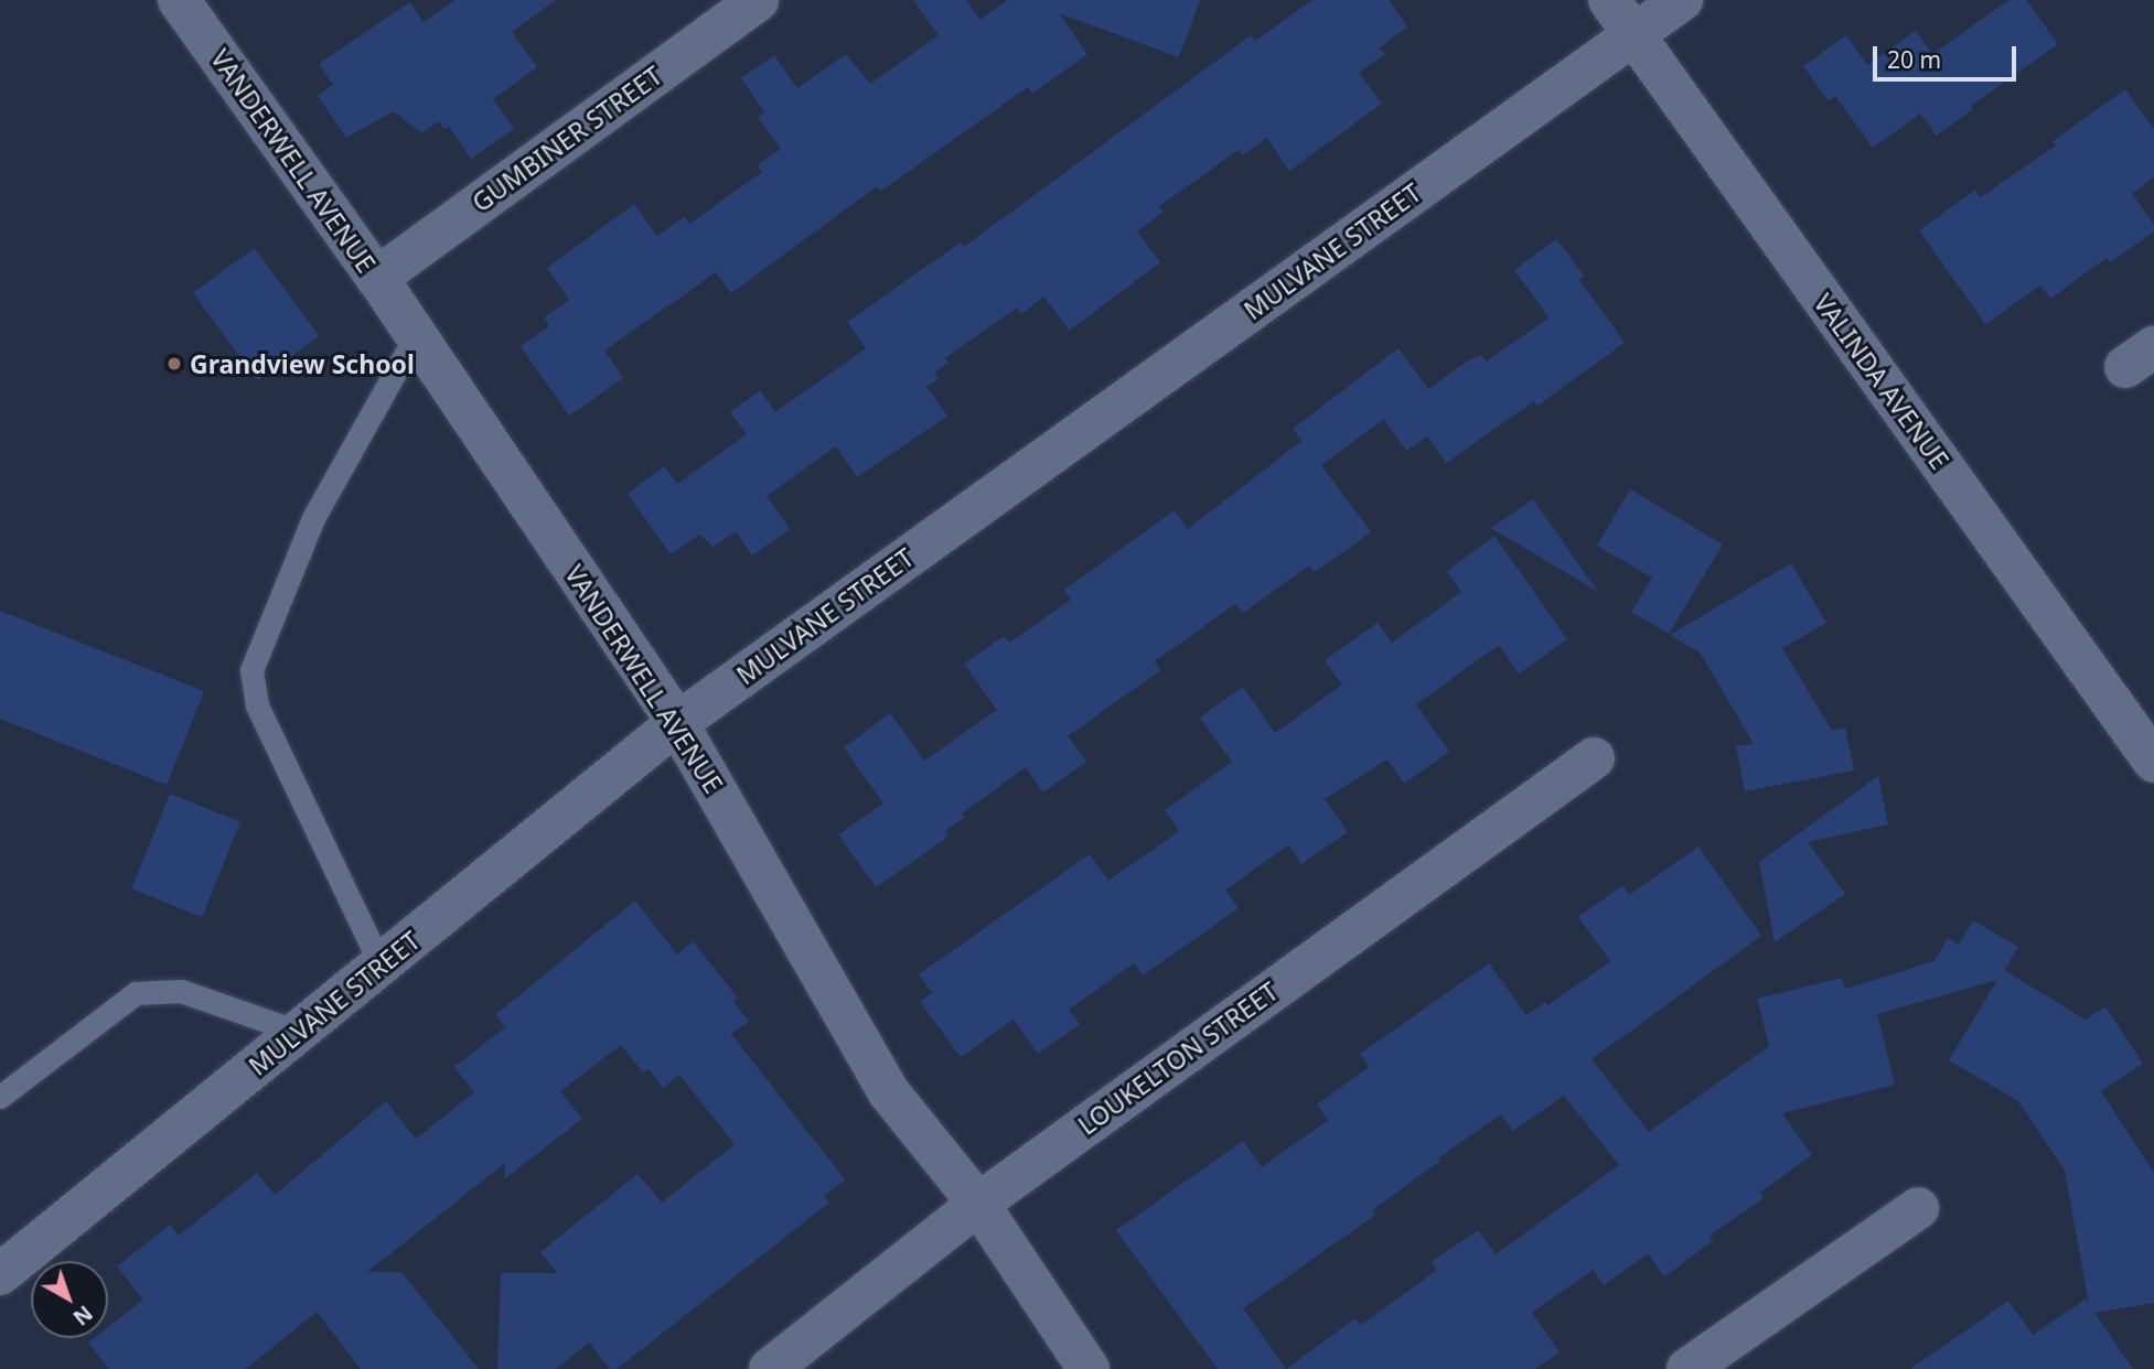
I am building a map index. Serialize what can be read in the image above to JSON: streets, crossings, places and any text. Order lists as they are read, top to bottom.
{
  "streets": {
    "street": [
      "GUMBINER STREET",
      "VANDERWELL AVENUE",
      "MULVANE STREET",
      "VALINDA AVENUE",
      "LOUKELTON STREET"
    ]
  },
  "crossings": [
    ["GUMBINER STREET", "VANDERWELL AVENUE"],
    ["VANDERWELL AVENUE", "MULVANE STREET"],
    ["VANDERWELL AVENUE", "LOUKELTON STREET"],
    ["MULVANE STREET", "VALINDA AVENUE"]
  ],
  "places": ["Grandview School"],
  "scale_bar": "20 m",
  "north": "bottom right"
}
